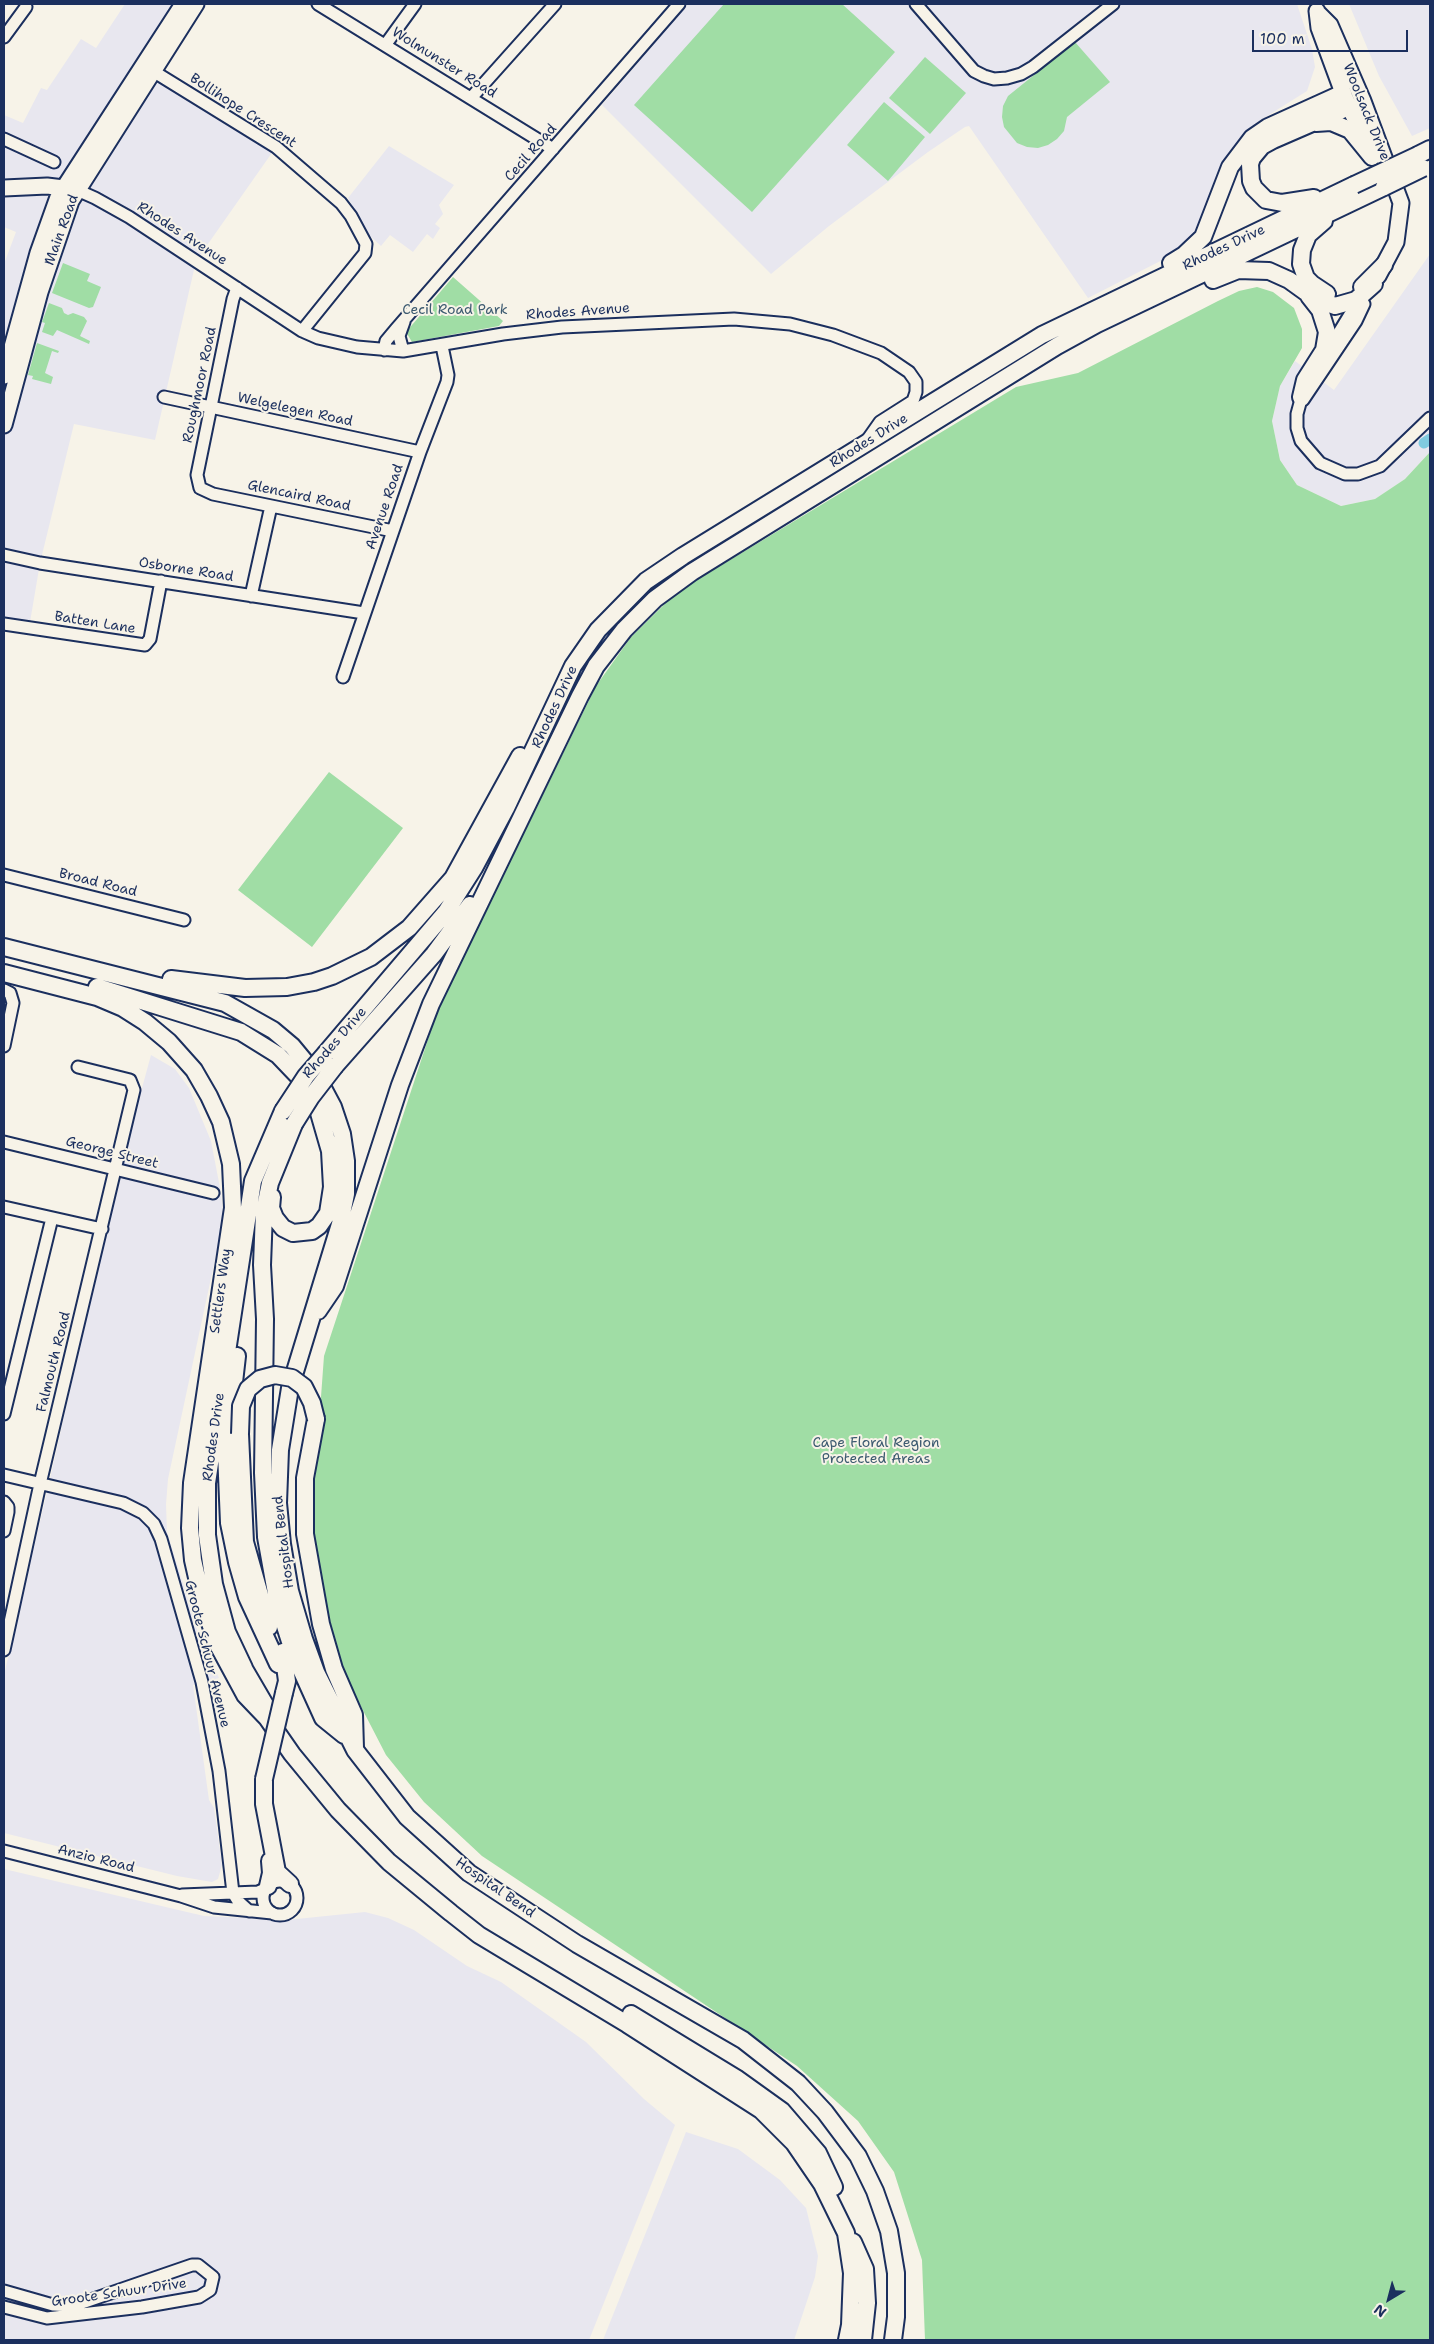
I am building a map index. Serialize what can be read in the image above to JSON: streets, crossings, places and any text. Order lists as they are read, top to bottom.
{
  "streets": {
    "highway": ["Rhodes Drive", "Settlers Way", "Hospital Bend"],
    "main road": ["Woolsack Drive", "Main Road"],
    "street": [
      "Wolmunster Road",
      "Bollihope Crescent",
      "Cecil Road",
      "Rhodes Avenue",
      "Roughmoor Road",
      "Welgelegen Road",
      "Glencaird Road",
      "Avenue Road",
      "Osborne Road",
      "Batten Lane",
      "Broad Road",
      "George Street",
      "Falmouth Road",
      "Groote Schuur Avenue",
      "Anzio Road",
      "Groote Schuur Drive"
    ]
  },
  "crossings": [
    ["Wolmunster Road", "Cecil Road"],
    ["Bollihope Crescent", "Main Road"],
    ["Bollihope Crescent", "Rhodes Avenue"],
    ["Cecil Road", "Rhodes Avenue"],
    ["Main Road", "Rhodes Avenue"],
    ["Rhodes Avenue", "Rhodes Drive"],
    ["Rhodes Avenue", "Roughmoor Road"],
    ["Rhodes Avenue", "Avenue Road"],
    ["Rhodes Drive", "Hospital Bend"],
    ["Roughmoor Road", "Welgelegen Road"],
    ["Roughmoor Road", "Glencaird Road"],
    ["Welgelegen Road", "Avenue Road"],
    ["Glencaird Road", "Avenue Road"],
    ["Avenue Road", "Osborne Road"],
    ["Osborne Road", "Batten Lane"],
    ["George Street", "Falmouth Road"],
    ["Falmouth Road", "Groote Schuur Avenue"],
    ["Groote Schuur Avenue", "Anzio Road"]
  ],
  "parks": ["Cecil Road Park", "Cape Floral Region Protected Areas"],
  "scale_bar": "100 m",
  "north": "bottom left"
}
